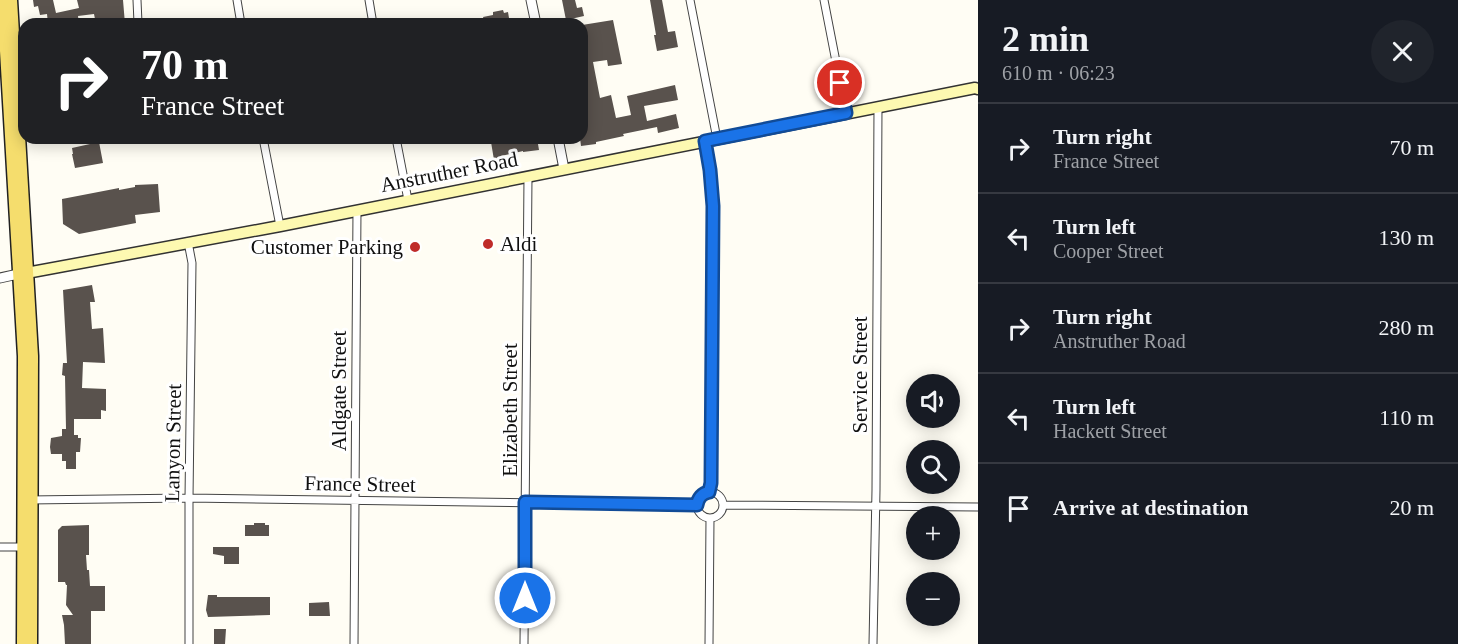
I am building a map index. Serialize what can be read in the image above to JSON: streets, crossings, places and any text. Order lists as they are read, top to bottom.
{
  "streets": {
    "main road": ["Anstruther Road"],
    "street": [
      "Service Street",
      "Aldgate Street",
      "Elizabeth Street",
      "Lanyon Street",
      "France Street"
    ]
  },
  "crossings": [
    ["Anstruther Road", "Service Street"],
    ["Anstruther Road", "Aldgate Street"],
    ["Anstruther Road", "Elizabeth Street"],
    ["Anstruther Road", "Lanyon Street"],
    ["Aldgate Street", "France Street"],
    ["Elizabeth Street", "France Street"],
    ["Lanyon Street", "France Street"]
  ],
  "places": ["Aldi", "Customer Parking"],
  "page": {
    "heading": ["2 min", "610 m · 06:23"],
    "turn": ["70 m", "France Street"],
    "list": [
      {
        "name": "Turn right",
        "note": "France Street",
        "value": "70 m"
      },
      {
        "name": "Turn left",
        "note": "Cooper Street",
        "value": "130 m"
      },
      {
        "name": "Turn right",
        "note": "Anstruther Road",
        "value": "280 m"
      },
      {
        "name": "Turn left",
        "note": "Hackett Street",
        "value": "110 m"
      },
      {
        "name": "Arrive at destination",
        "value": "20 m"
      }
    ],
    "map_buttons": ["+", "−"]
  }
}
